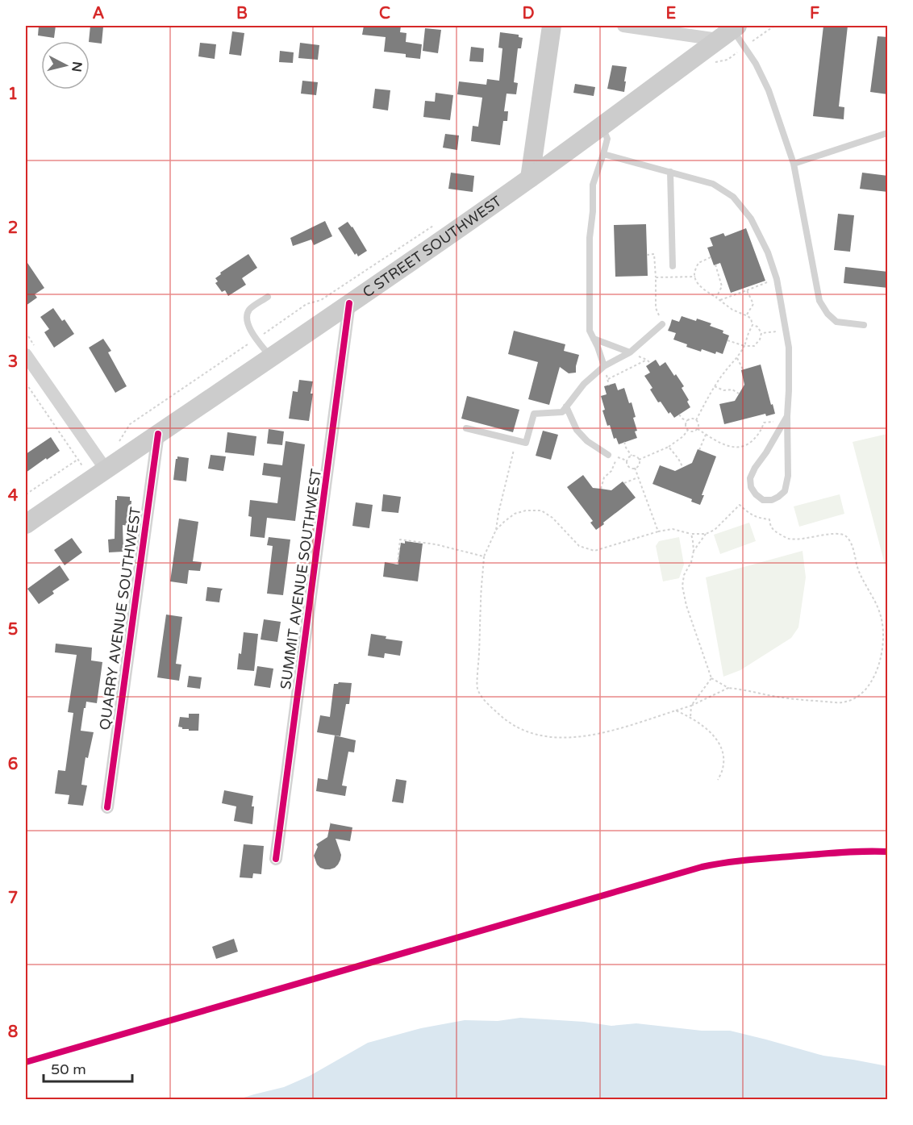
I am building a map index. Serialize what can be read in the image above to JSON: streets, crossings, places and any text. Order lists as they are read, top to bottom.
{
  "streets": {
    "main road": ["C STREET SOUTHWEST"],
    "street": ["SUMMIT AVENUE SOUTHWEST", "QUARRY AVENUE SOUTHWEST"]
  },
  "crossings": [
    ["C STREET SOUTHWEST", "SUMMIT AVENUE SOUTHWEST"],
    ["C STREET SOUTHWEST", "QUARRY AVENUE SOUTHWEST"]
  ],
  "scale_bar": "50 m",
  "north": "right",
  "grid": {
    "columns": [
      "A",
      "B",
      "C",
      "D",
      "E",
      "F"
    ],
    "rows": [
      "1",
      "2",
      "3",
      "4",
      "5",
      "6",
      "7",
      "8"
    ]
  }
}
